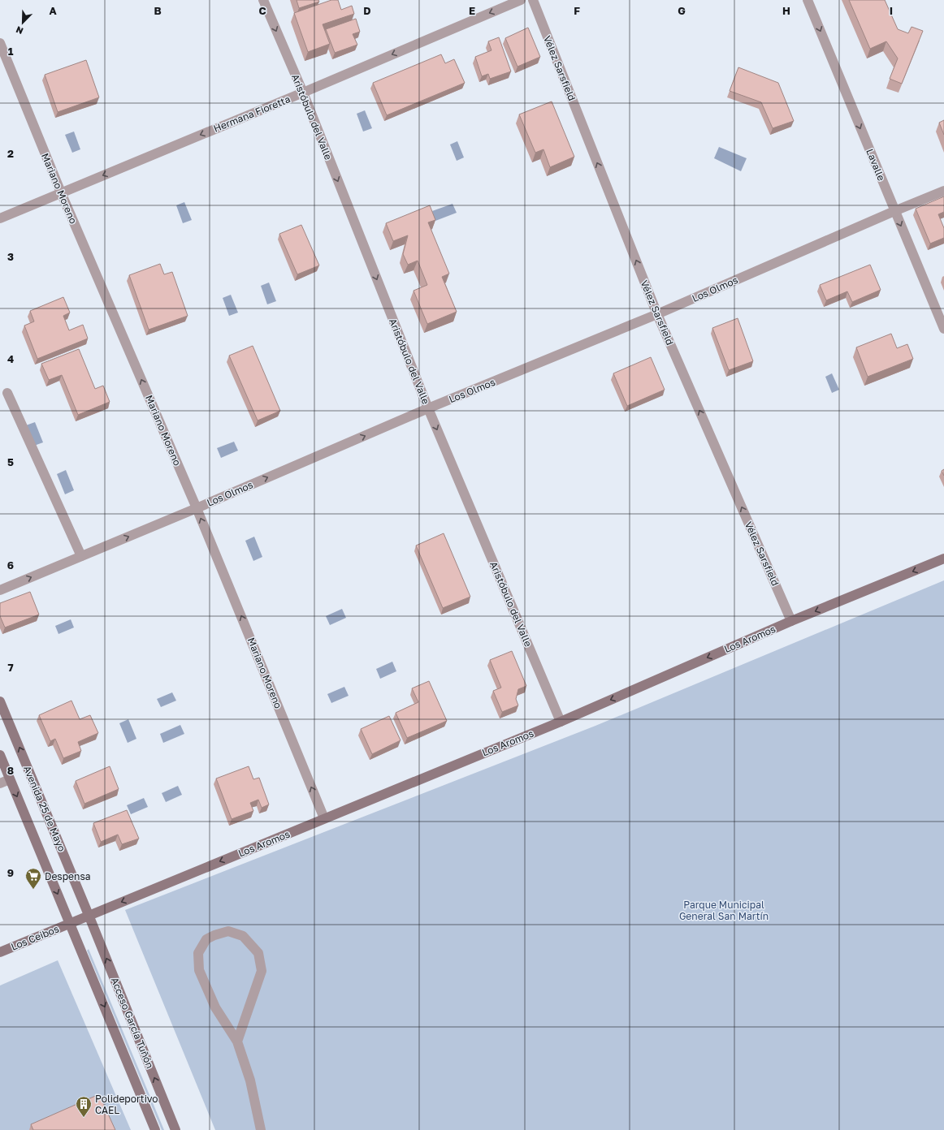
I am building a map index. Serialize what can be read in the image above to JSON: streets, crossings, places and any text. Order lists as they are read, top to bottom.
{
  "streets": {
    "street": [
      "Vélez Sarsfield",
      "Hermana Fioretta",
      "Aristóbulo del Valle",
      "Lavalle",
      "Mariano Moreno",
      "Los Olmos",
      "Los Aromos",
      "Avenida 25 de Mayo",
      "Los Ceibos",
      "Acceso García Tuñón"
    ]
  },
  "crossings": [
    ["Vélez Sarsfield", "Los Olmos"],
    ["Vélez Sarsfield", "Los Aromos"],
    ["Hermana Fioretta", "Aristóbulo del Valle"],
    ["Hermana Fioretta", "Mariano Moreno"],
    ["Aristóbulo del Valle", "Los Olmos"],
    ["Aristóbulo del Valle", "Los Aromos"],
    ["Lavalle", "Los Olmos"],
    ["Mariano Moreno", "Los Olmos"],
    ["Mariano Moreno", "Los Aromos"],
    ["Los Aromos", "Avenida 25 de Mayo"],
    ["Los Aromos", "Los Ceibos"],
    ["Los Aromos", "Acceso García Tuñón"],
    ["Avenida 25 de Mayo", "Los Ceibos"],
    ["Avenida 25 de Mayo", "Acceso García Tuñón"],
    ["Los Ceibos", "Acceso García Tuñón"]
  ],
  "one_way": [
    "Vélez Sarsfield",
    "Hermana Fioretta",
    "Aristóbulo del Valle",
    "Lavalle",
    "Mariano Moreno",
    "Los Olmos",
    "Los Aromos"
  ],
  "parks": ["Parque Municipal General San Martín"],
  "places": {
    "supermarket": ["Despensa"],
    "building": ["Polideportivo CAEL"]
  },
  "north": "bottom left",
  "grid": {
    "columns": [
      "A",
      "B",
      "C",
      "D",
      "E",
      "F",
      "G",
      "H",
      "I"
    ],
    "rows": [
      "1",
      "2",
      "3",
      "4",
      "5",
      "6",
      "7",
      "8",
      "9"
    ]
  }
}
